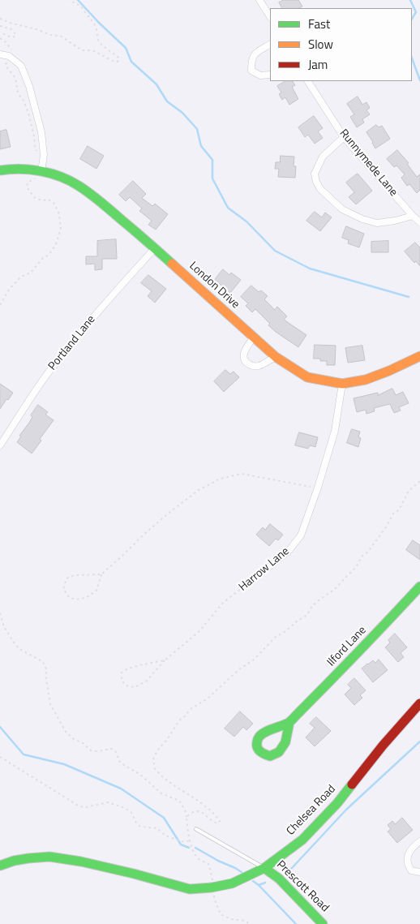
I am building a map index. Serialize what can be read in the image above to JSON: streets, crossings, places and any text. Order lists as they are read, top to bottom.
{
  "streets": {
    "street": [
      "Runnymede Lane",
      "London Drive",
      "Portland Lane",
      "Harrow Lane",
      "Ilford Lane",
      "Chelsea Road",
      "Prescott Road"
    ]
  },
  "crossings": [
    ["London Drive", "Portland Lane"],
    ["London Drive", "Harrow Lane"],
    ["Chelsea Road", "Prescott Road"]
  ],
  "legend": ["Fast", "Slow", "Jam"]
}
